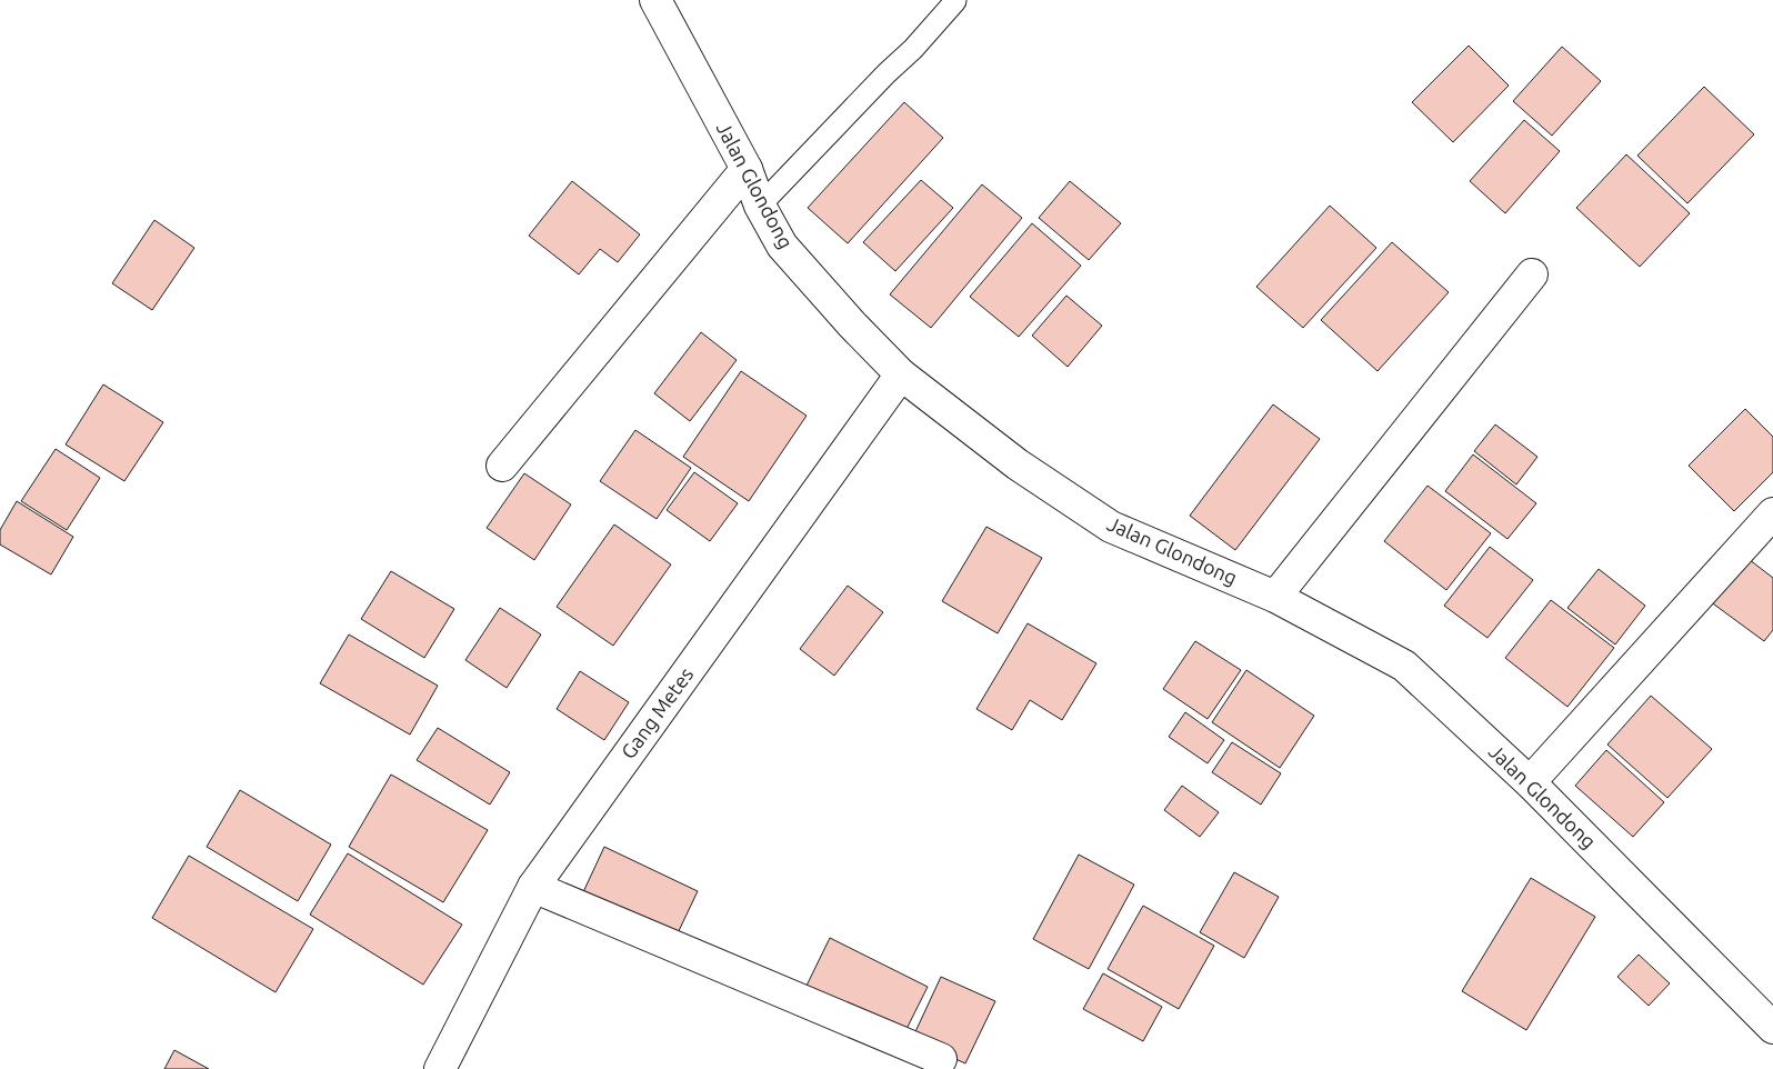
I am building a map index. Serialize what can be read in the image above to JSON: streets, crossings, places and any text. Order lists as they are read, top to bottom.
{
  "streets": {
    "street": ["Jalan Glondong", "Gang Metes"]
  },
  "crossings": [
    ["Jalan Glondong", "Gang Metes"]
  ]
}
